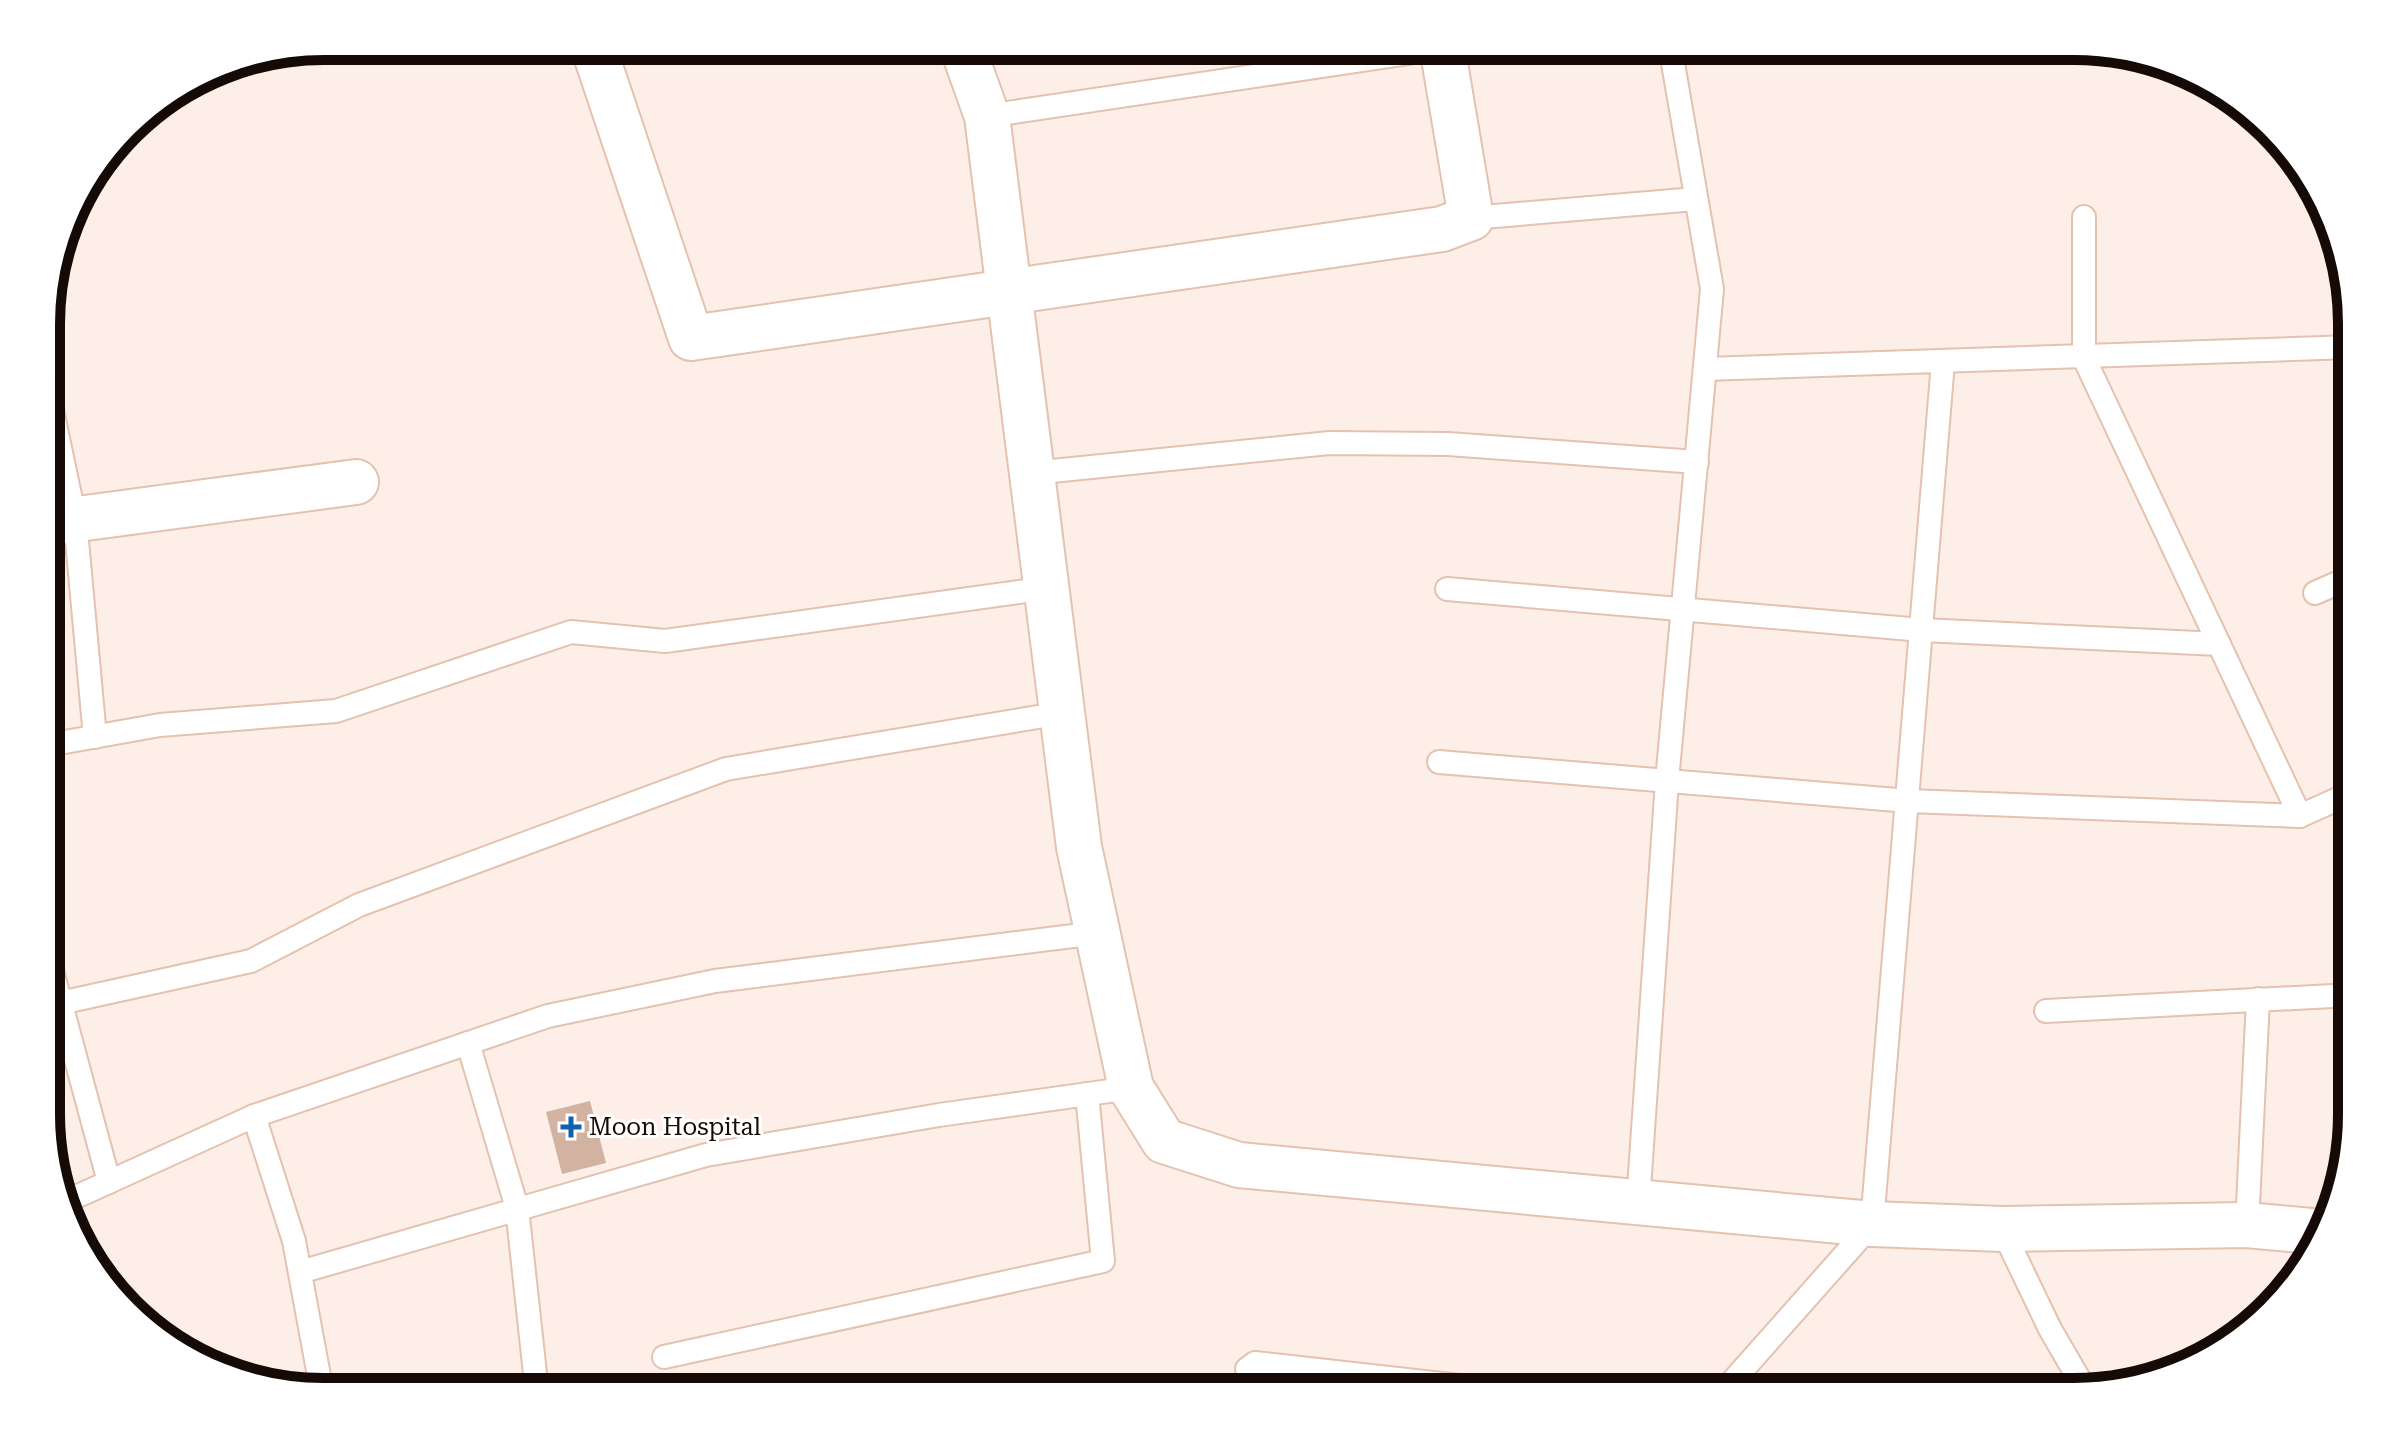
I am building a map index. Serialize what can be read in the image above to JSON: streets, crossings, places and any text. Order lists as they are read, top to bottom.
{
  "places": {
    "health": ["Moon Hospital"]
  }
}
